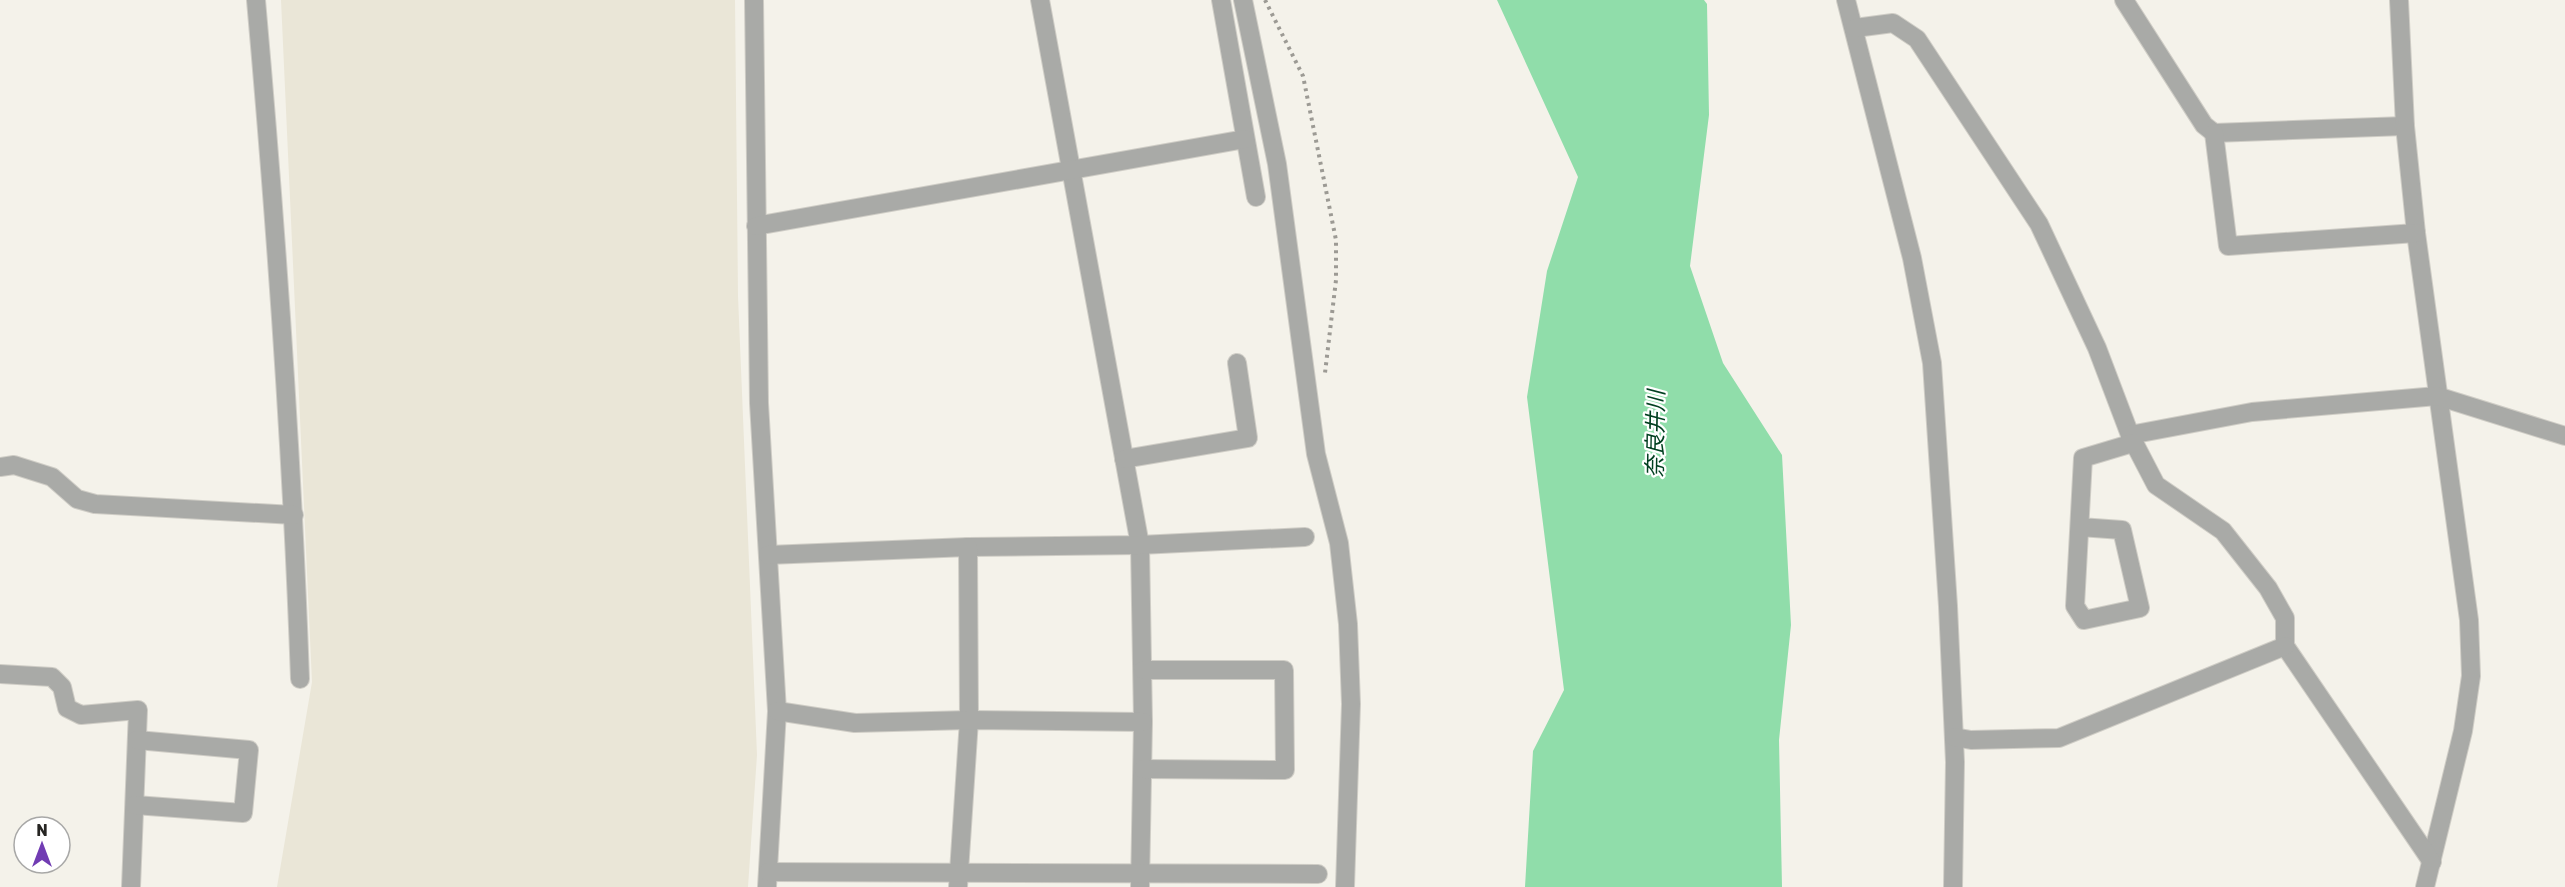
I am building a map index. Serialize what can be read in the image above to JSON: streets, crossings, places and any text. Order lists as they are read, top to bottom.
{
  "water": ["奈良井川"],
  "north": "top"
}
